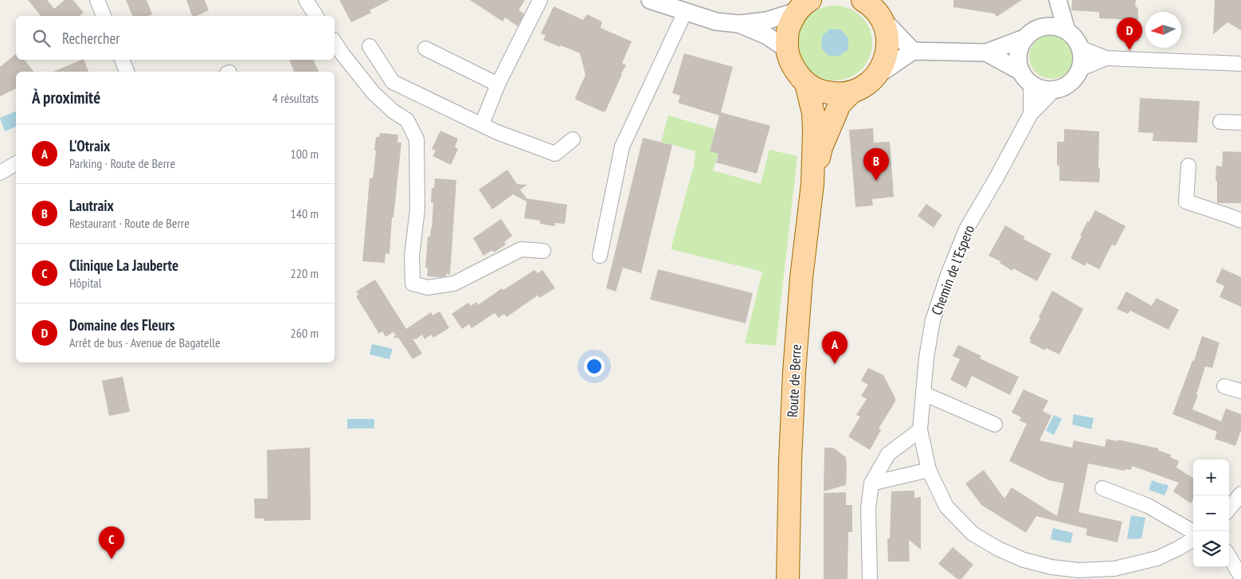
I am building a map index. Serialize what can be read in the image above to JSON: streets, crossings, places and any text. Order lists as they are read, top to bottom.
{
  "streets": {
    "main road": ["Route de Berre"],
    "street": ["Chemin de l'Espero"]
  },
  "north": "left",
  "page": {
    "search": "Rechercher",
    "pins": [
      "D",
      "B",
      "A",
      "C"
    ],
    "heading": ["À proximité", "4 résultats"],
    "list": [
      {
        "mark": "A",
        "name": "L'Otraix",
        "note": "Parking · Route de Berre",
        "value": "100 m"
      },
      {
        "mark": "B",
        "name": "Lautraix",
        "note": "Restaurant · Route de Berre",
        "value": "140 m"
      },
      {
        "mark": "C",
        "name": "Clinique La Jauberte",
        "note": "Hôpital",
        "value": "220 m"
      },
      {
        "mark": "D",
        "name": "Domaine des Fleurs",
        "note": "Arrêt de bus · Avenue de Bagatelle",
        "value": "260 m"
      }
    ],
    "map_buttons": ["+", "−"]
  }
}
